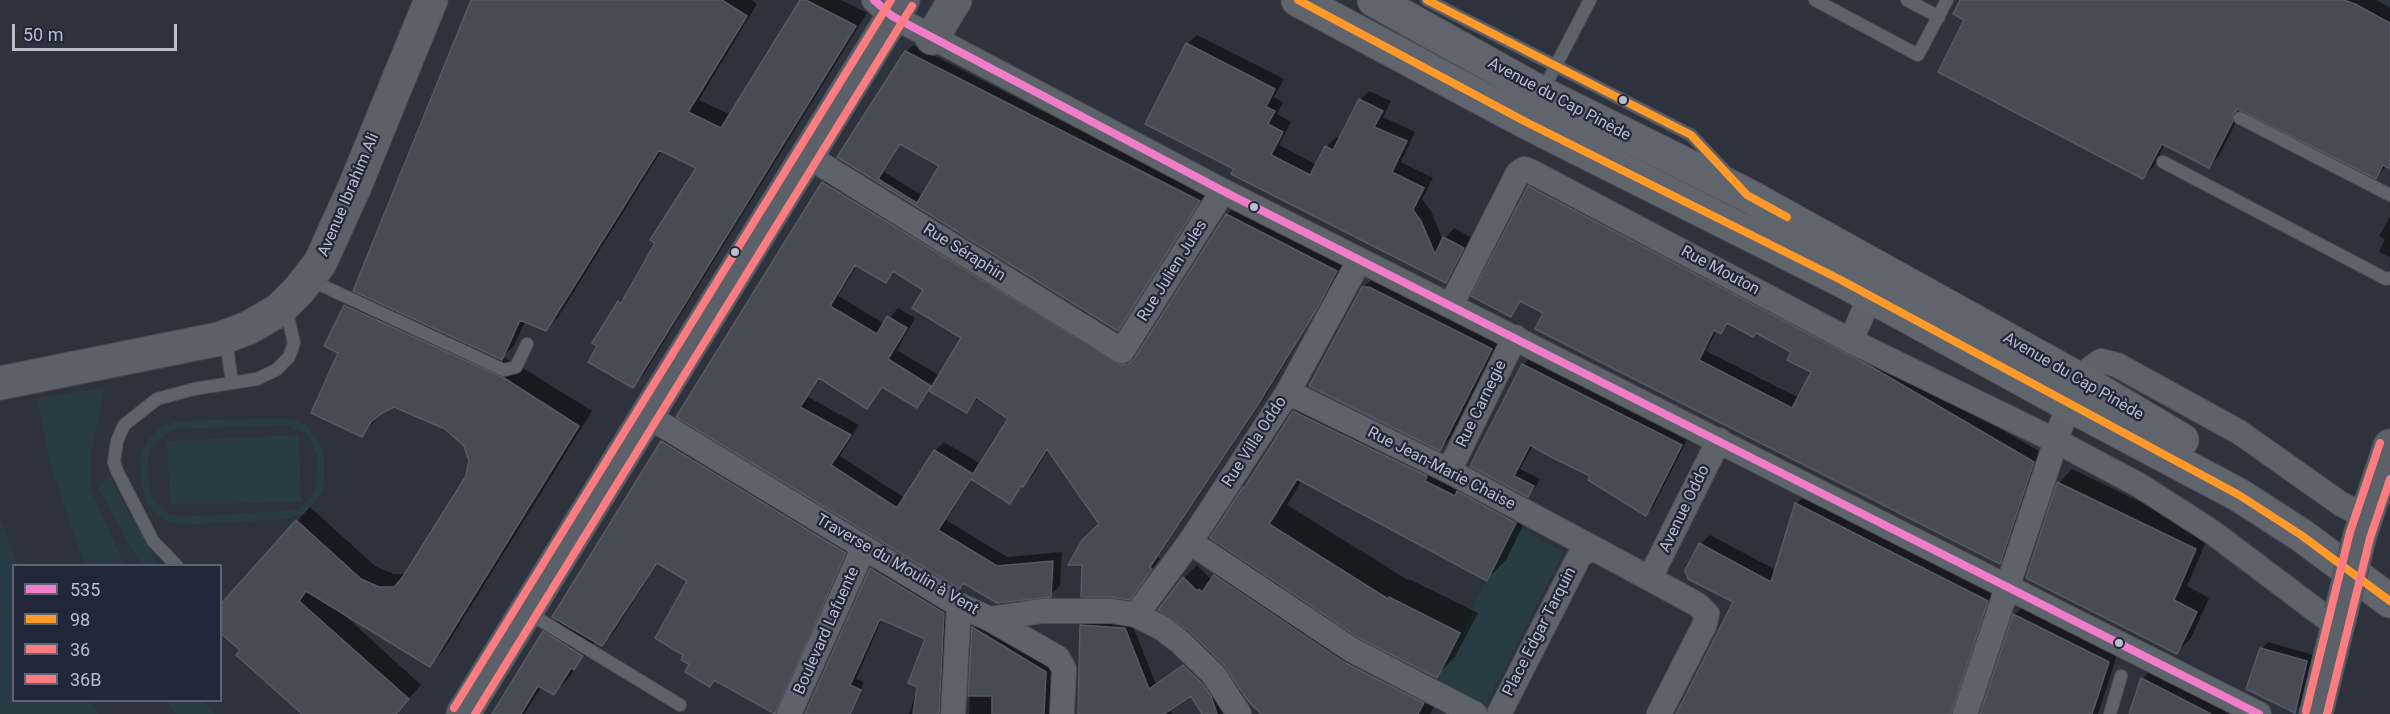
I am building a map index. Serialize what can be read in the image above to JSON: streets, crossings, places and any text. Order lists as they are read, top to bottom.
{
  "streets": {
    "main road": ["Avenue du Cap Pinède"],
    "street": [
      "Avenue Ibrahim Ali",
      "Rue Séraphin",
      "Rue Julien Jules",
      "Rue Mouton",
      "Rue Carnegie",
      "Rue Villa Oddo",
      "Rue Jean-Marie Chaise",
      "Avenue Oddo",
      "Traverse du Moulin à Vent",
      "Boulevard Lafuente",
      "Place Edgar Tarquin"
    ]
  },
  "crossings": [
    ["Rue Séraphin", "Rue Julien Jules"],
    ["Rue Carnegie", "Rue Jean-Marie Chaise"],
    ["Rue Villa Oddo", "Rue Jean-Marie Chaise"],
    ["Rue Villa Oddo", "Traverse du Moulin à Vent"],
    ["Rue Jean-Marie Chaise", "Place Edgar Tarquin"],
    ["Traverse du Moulin à Vent", "Boulevard Lafuente"]
  ],
  "lines": [
    "transit line 535",
    "transit line 98",
    "transit line 36B",
    "transit line 36"
  ],
  "legend": [
    "535",
    "98",
    "36",
    "36B"
  ],
  "scale_bar": "50 m"
}
